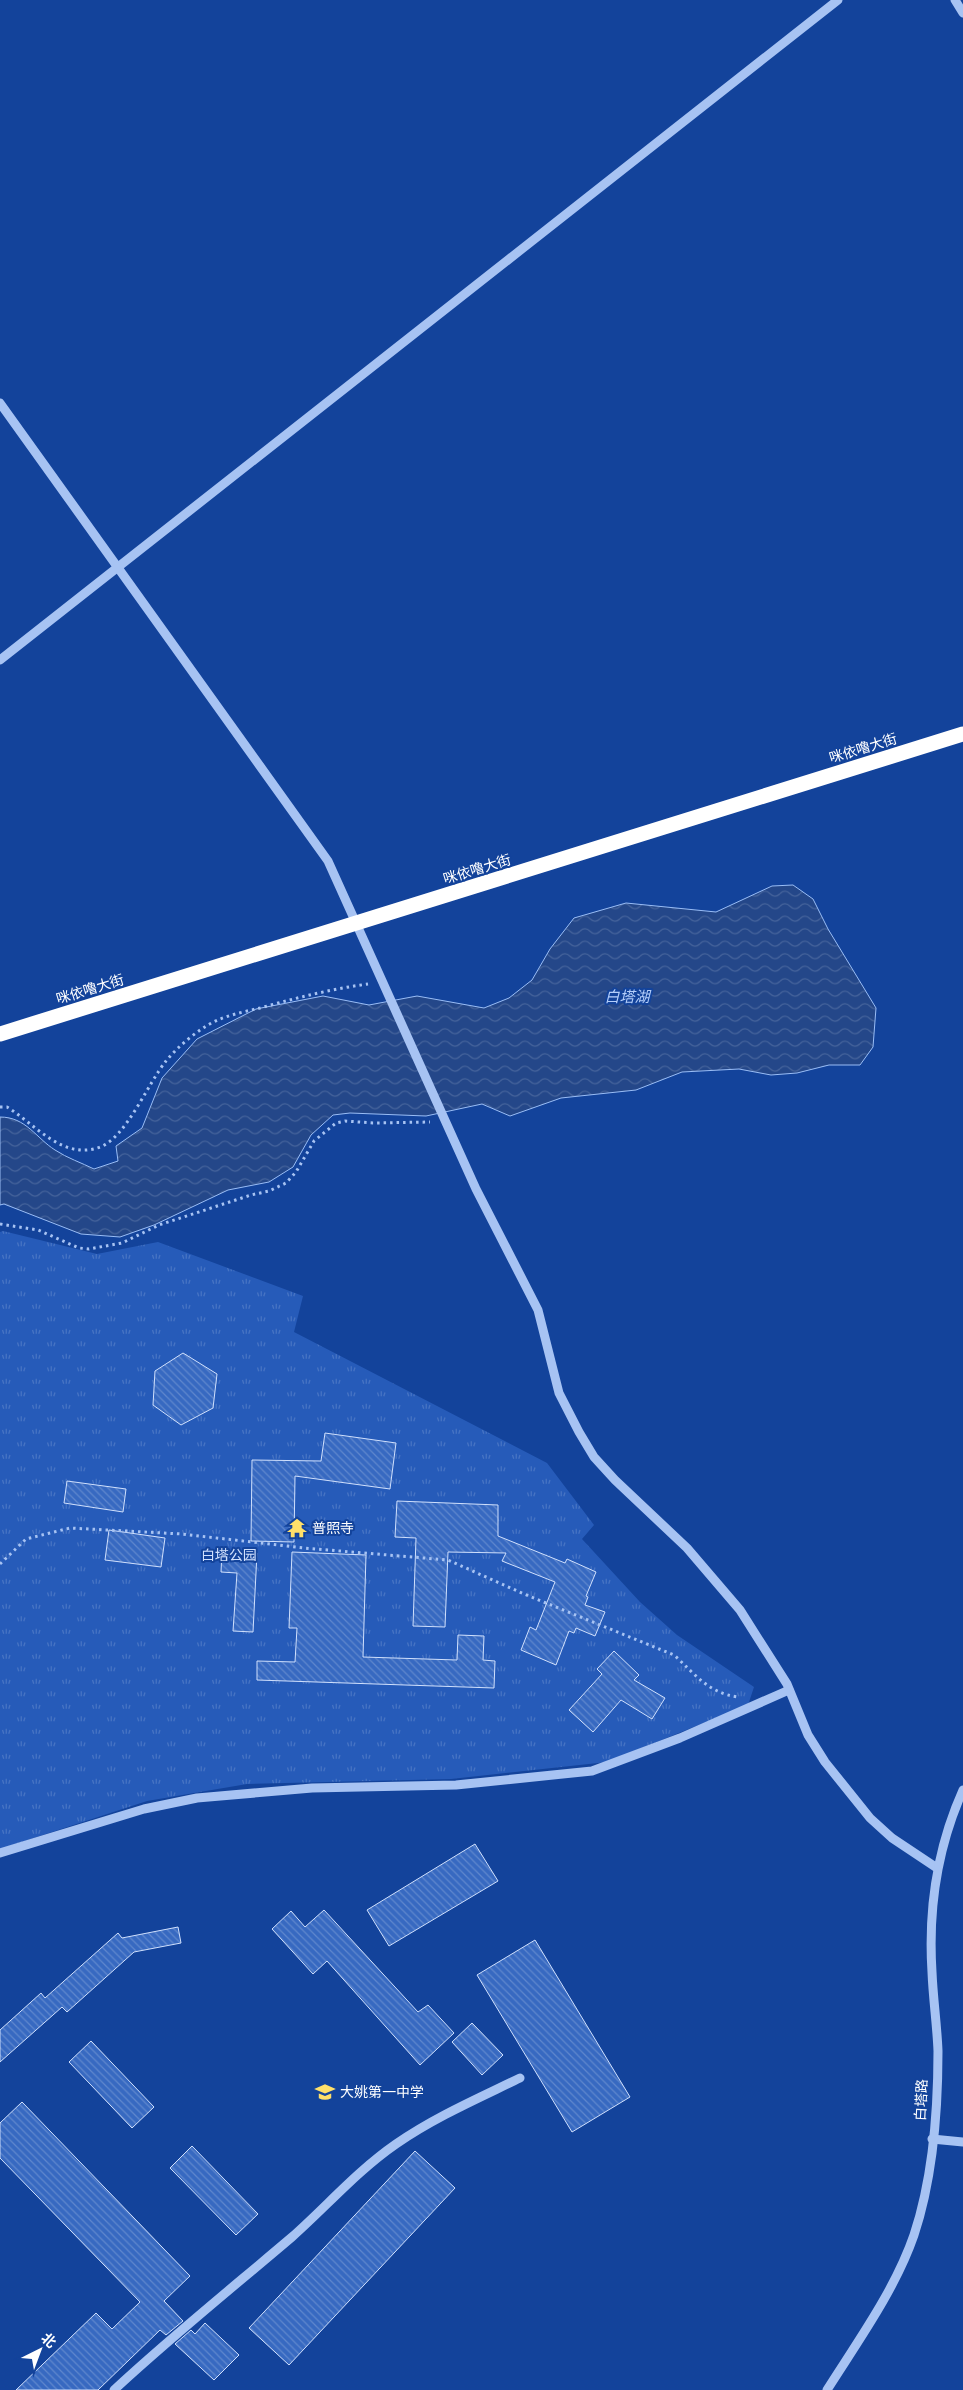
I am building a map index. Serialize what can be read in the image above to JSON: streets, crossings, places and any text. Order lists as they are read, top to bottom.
{
  "streets": {
    "highway": ["咪依噜大街"],
    "street": ["白塔路"]
  },
  "water": ["白塔湖"],
  "parks": ["白塔公园"],
  "places": {
    "temple": ["普照寺"],
    "school or university": ["大姚第一中学"]
  },
  "north": "top right"
}
